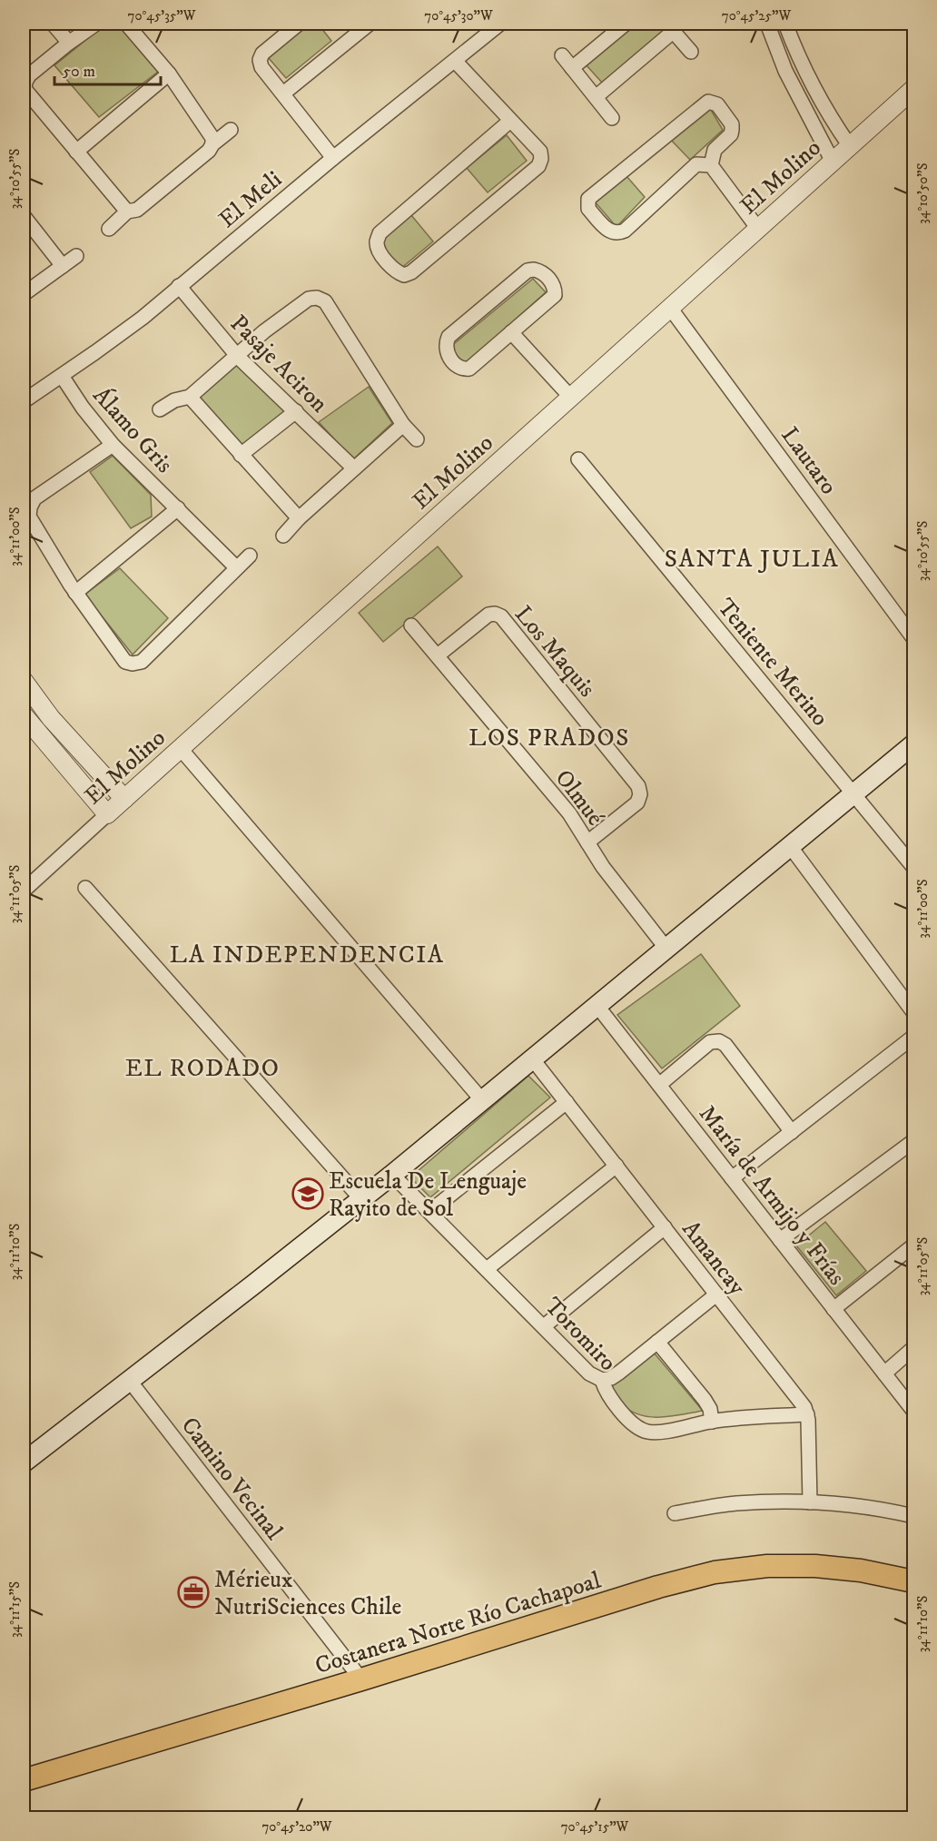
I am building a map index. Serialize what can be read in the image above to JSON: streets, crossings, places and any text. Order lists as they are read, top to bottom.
{
  "streets": {
    "main road": ["Costanera Norte Río Cachapoal"],
    "street": [
      "El Molino",
      "El Meli",
      "Pasaje Aciron",
      "Álamo Gris",
      "Lautaro",
      "Los Maquis",
      "Teniente Merino",
      "Olmué",
      "María de Armijo y Frías",
      "Amancay",
      "Toromiro",
      "Camino Vecinal"
    ]
  },
  "crossings": [
    ["El Molino", "Lautaro"],
    ["El Meli", "Pasaje Aciron"],
    ["El Meli", "Álamo Gris"],
    ["Los Maquis", "Olmué"],
    ["Amancay", "Toromiro"],
    ["Camino Vecinal", "Costanera Norte Río Cachapoal"]
  ],
  "districts": [
    "SANTA JULIA",
    "LOS PRADOS",
    "LA INDEPENDENCIA",
    "EL RODADO"
  ],
  "places": {
    "school or university": ["Escuela De Lenguaje Rayito de Sol"],
    "office": ["Mérieux NutriSciences Chile"]
  },
  "scale_bar": "50 m",
  "coordinates": [
    "70°45'35\"W",
    "70°45'30\"W",
    "70°45'25\"W",
    "34°10'55\"S",
    "34°10'50\"S",
    "34°11'00\"S",
    "34°11'05\"S",
    "34°11'10\"S",
    "34°11'15\"S",
    "70°45'20\"W",
    "70°45'15\"W"
  ]
}
